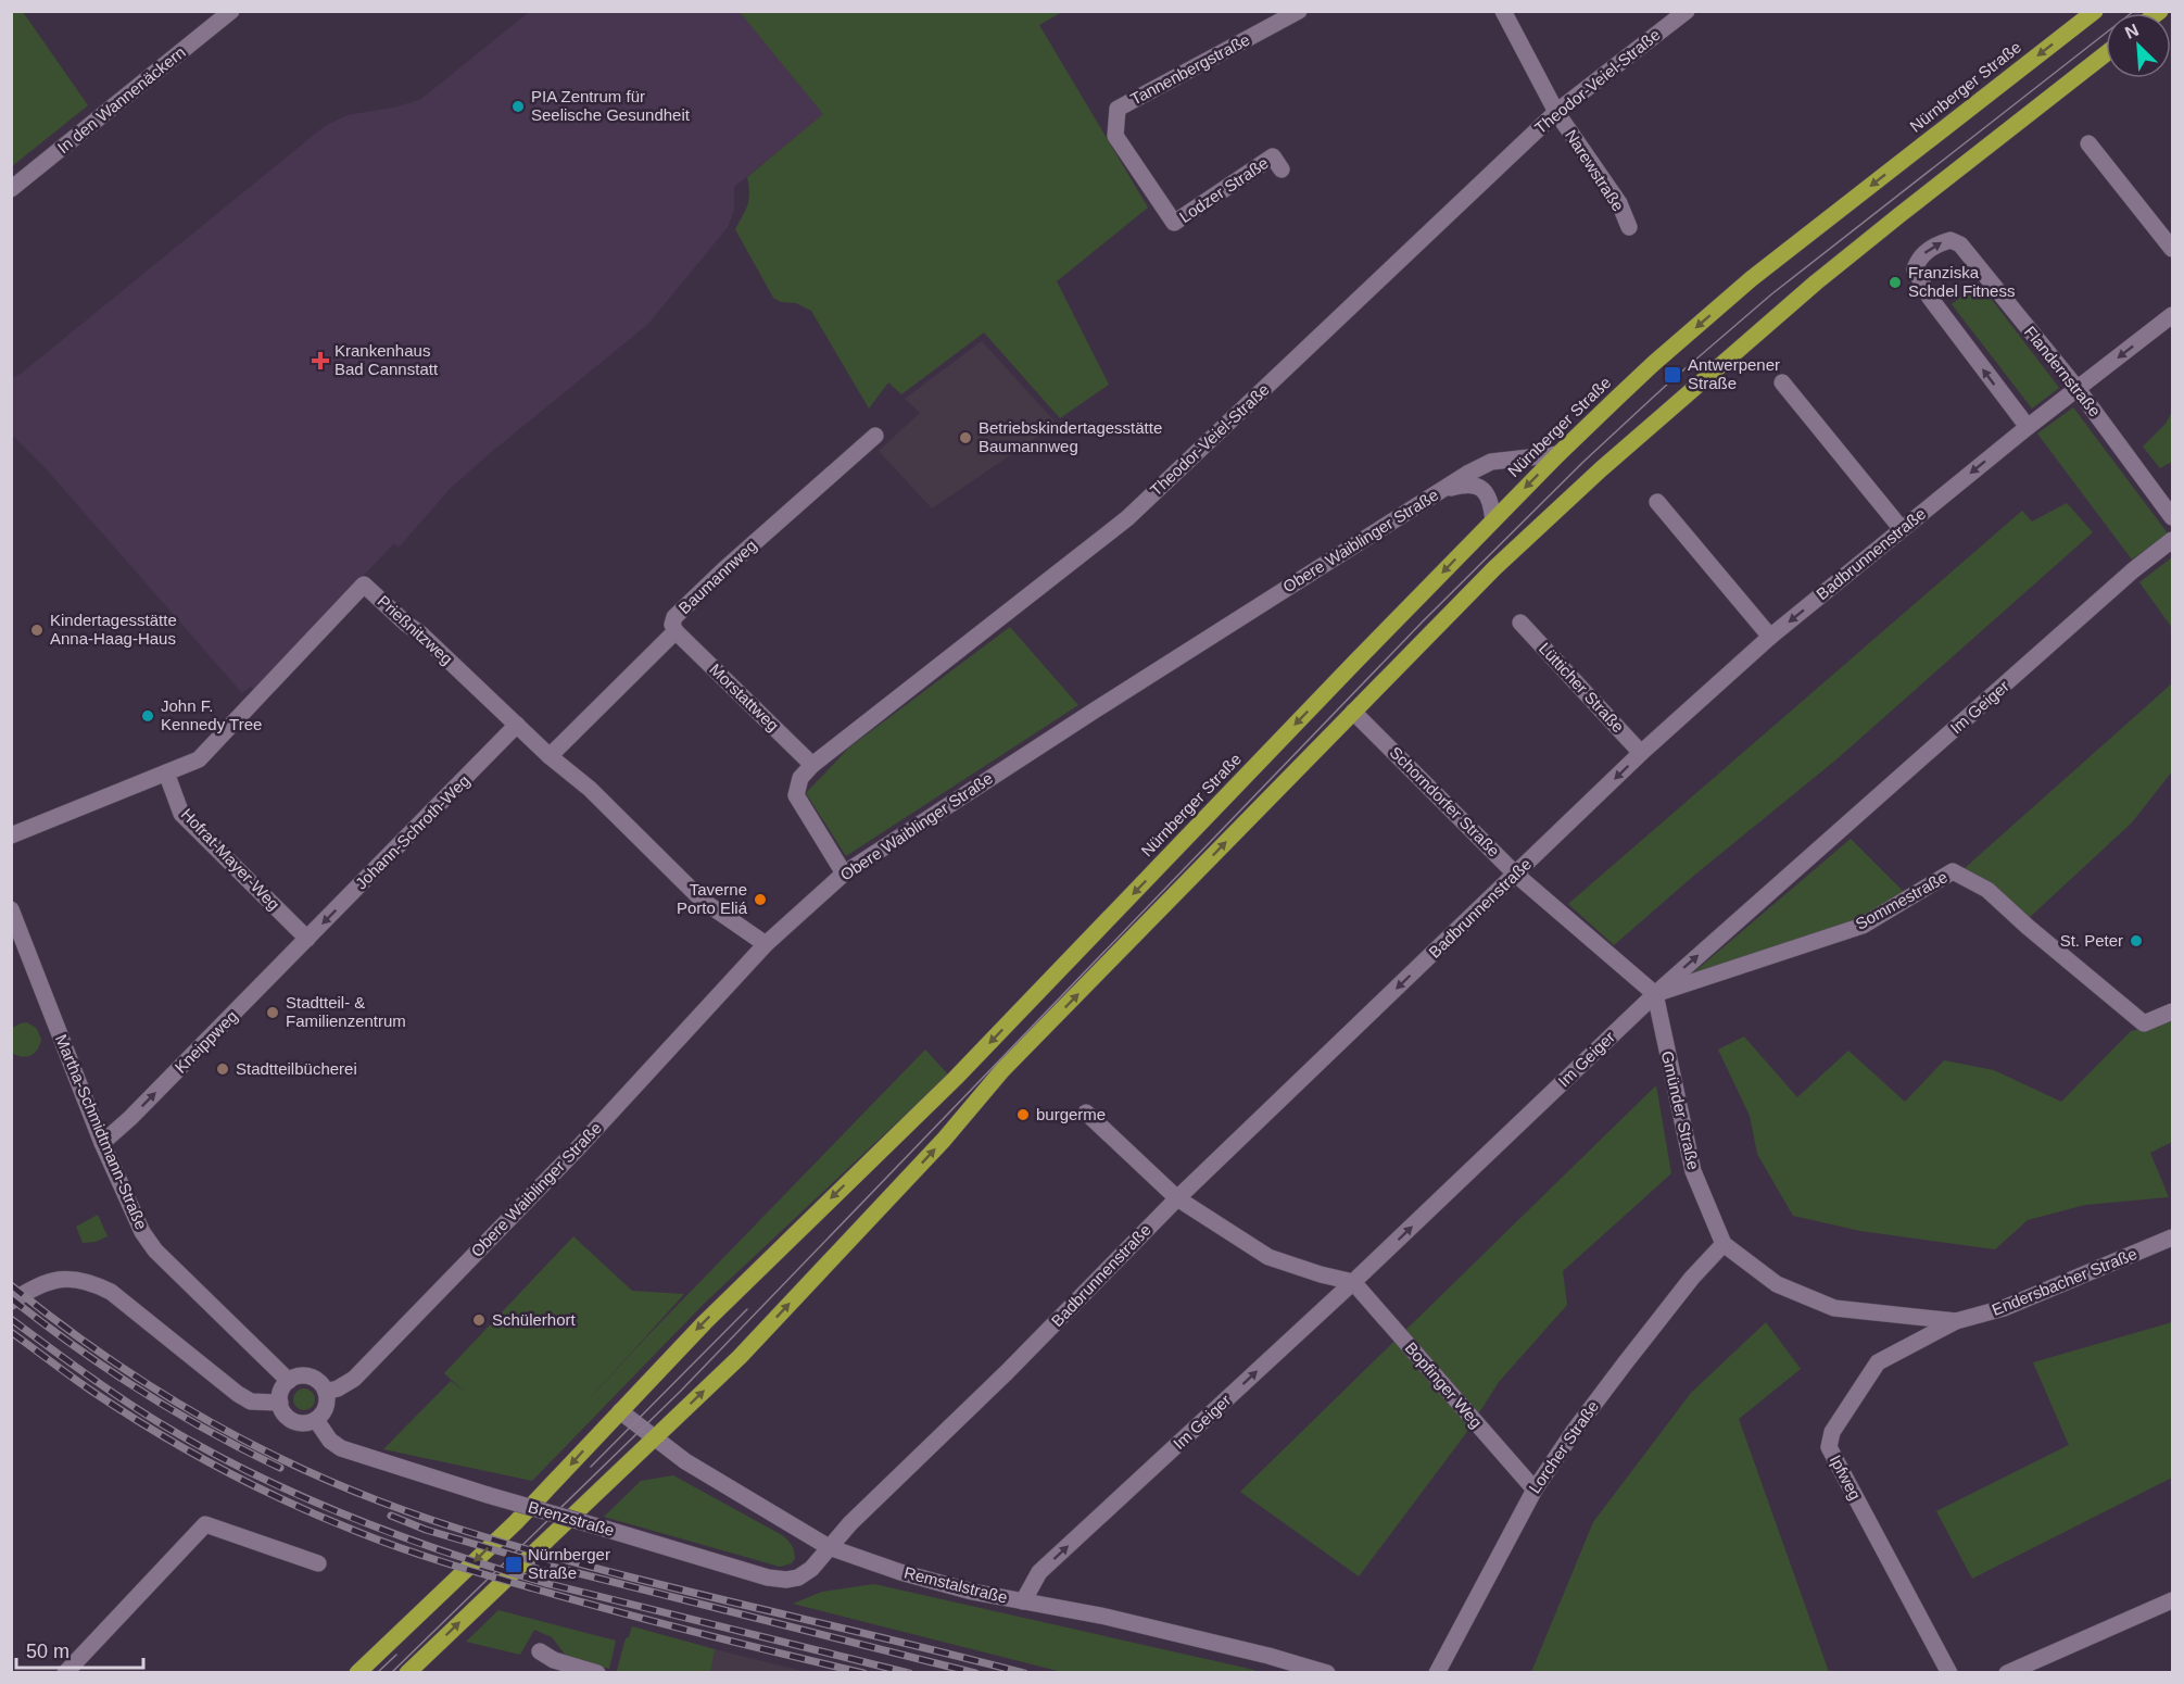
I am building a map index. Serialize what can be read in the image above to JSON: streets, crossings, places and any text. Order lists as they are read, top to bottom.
{
  "streets": {
    "main road": ["Nürnberger Straße"],
    "street": [
      "Tannenbergstraße",
      "Theodor-Veiel-Straße",
      "In den Wannenäckern",
      "Narewstraße",
      "Lodzer Straße",
      "Flandernstraße",
      "Obere Waiblinger Straße",
      "Badbrunnenstraße",
      "Baumannweg",
      "Prießnitzweg",
      "Lütticher Straße",
      "Morstattweg",
      "Im Geiger",
      "Schorndorfer Straße",
      "Johann-Schroth-Weg",
      "Hofrat-Mayer-Weg",
      "Sommestraße",
      "Kneippweg",
      "Gmünder Straße",
      "Martha-Schmidtmann-Straße",
      "Endersbacher Straße",
      "Bopfinger Weg",
      "Lorcher Straße",
      "Ipfweg",
      "Brenzstraße",
      "Remstalstraße"
    ]
  },
  "crossings": [
    ["Tannenbergstraße", "Lodzer Straße"],
    ["Theodor-Veiel-Straße", "Narewstraße"],
    ["Theodor-Veiel-Straße", "Obere Waiblinger Straße"],
    ["Theodor-Veiel-Straße", "Morstattweg"],
    ["Nürnberger Straße", "Obere Waiblinger Straße"],
    ["Nürnberger Straße", "Remstalstraße"],
    ["Flandernstraße", "Badbrunnenstraße"],
    ["Obere Waiblinger Straße", "Prießnitzweg"],
    ["Obere Waiblinger Straße", "Martha-Schmidtmann-Straße"],
    ["Obere Waiblinger Straße", "Brenzstraße"],
    ["Badbrunnenstraße", "Lütticher Straße"],
    ["Badbrunnenstraße", "Schorndorfer Straße"],
    ["Badbrunnenstraße", "Brenzstraße"],
    ["Badbrunnenstraße", "Remstalstraße"],
    ["Baumannweg", "Prießnitzweg"],
    ["Baumannweg", "Morstattweg"],
    ["Prießnitzweg", "Johann-Schroth-Weg"],
    ["Prießnitzweg", "Hofrat-Mayer-Weg"],
    ["Im Geiger", "Schorndorfer Straße"],
    ["Im Geiger", "Sommestraße"],
    ["Im Geiger", "Gmünder Straße"],
    ["Im Geiger", "Bopfinger Weg"],
    ["Im Geiger", "Remstalstraße"],
    ["Schorndorfer Straße", "Sommestraße"],
    ["Schorndorfer Straße", "Gmünder Straße"],
    ["Johann-Schroth-Weg", "Hofrat-Mayer-Weg"],
    ["Johann-Schroth-Weg", "Kneippweg"],
    ["Hofrat-Mayer-Weg", "Kneippweg"],
    ["Sommestraße", "Gmünder Straße"],
    ["Kneippweg", "Martha-Schmidtmann-Straße"],
    ["Gmünder Straße", "Endersbacher Straße"],
    ["Gmünder Straße", "Lorcher Straße"],
    ["Gmünder Straße", "Ipfweg"],
    ["Martha-Schmidtmann-Straße", "Brenzstraße"],
    ["Endersbacher Straße", "Ipfweg"],
    ["Bopfinger Weg", "Lorcher Straße"],
    ["Brenzstraße", "Remstalstraße"]
  ],
  "one_way": [
    "Badbrunnenstraße",
    "Im Geiger",
    "Johann-Schroth-Weg",
    "Kneippweg"
  ],
  "places": {
    "other": [
      "PIA Zentrum für Seelische Gesundheit",
      "Franziska Schdel Fitness",
      "Betriebskindertagesstätte Baumannweg",
      "Kindertagesstätte Anna-Haag-Haus",
      "John F. Kennedy Tree",
      "Taverne Porto Eliá",
      "St. Peter",
      "Stadtteil- & Familienzentrum",
      "Stadtteilbücherei",
      "burgerme",
      "Schülerhort"
    ],
    "health": ["Krankenhaus Bad Cannstatt"],
    "transit": ["Antwerpener Straße", "Nürnberger Straße"]
  },
  "scale_bar": "50 m",
  "north": "top left"
}
